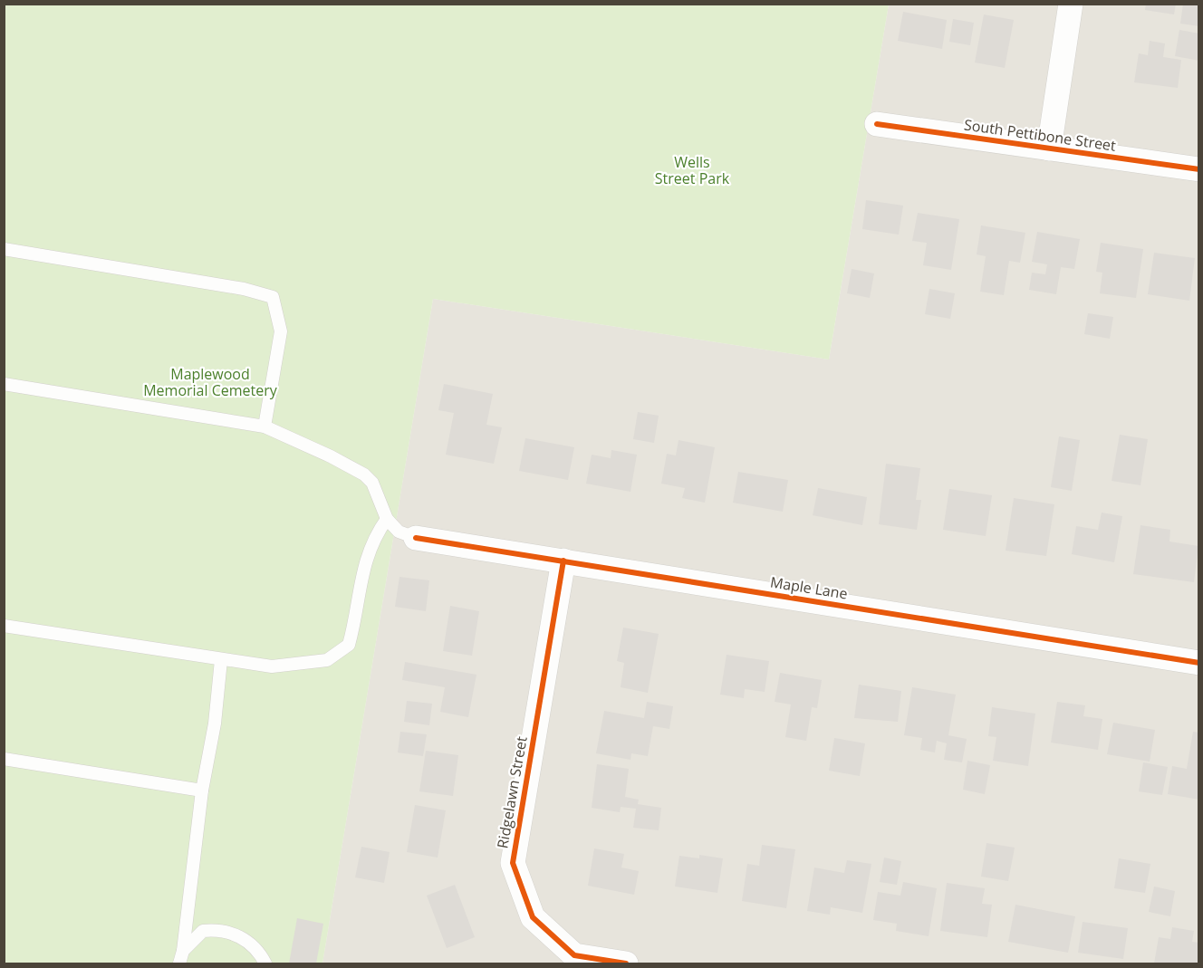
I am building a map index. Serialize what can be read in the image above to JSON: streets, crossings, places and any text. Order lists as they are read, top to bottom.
{
  "streets": {
    "street": ["South Pettibone Street", "Maple Lane", "Ridgelawn Street"]
  },
  "crossings": [
    ["Maple Lane", "Ridgelawn Street"]
  ],
  "parks": ["Wells Street Park", "Maplewood Memorial Cemetery"]
}
